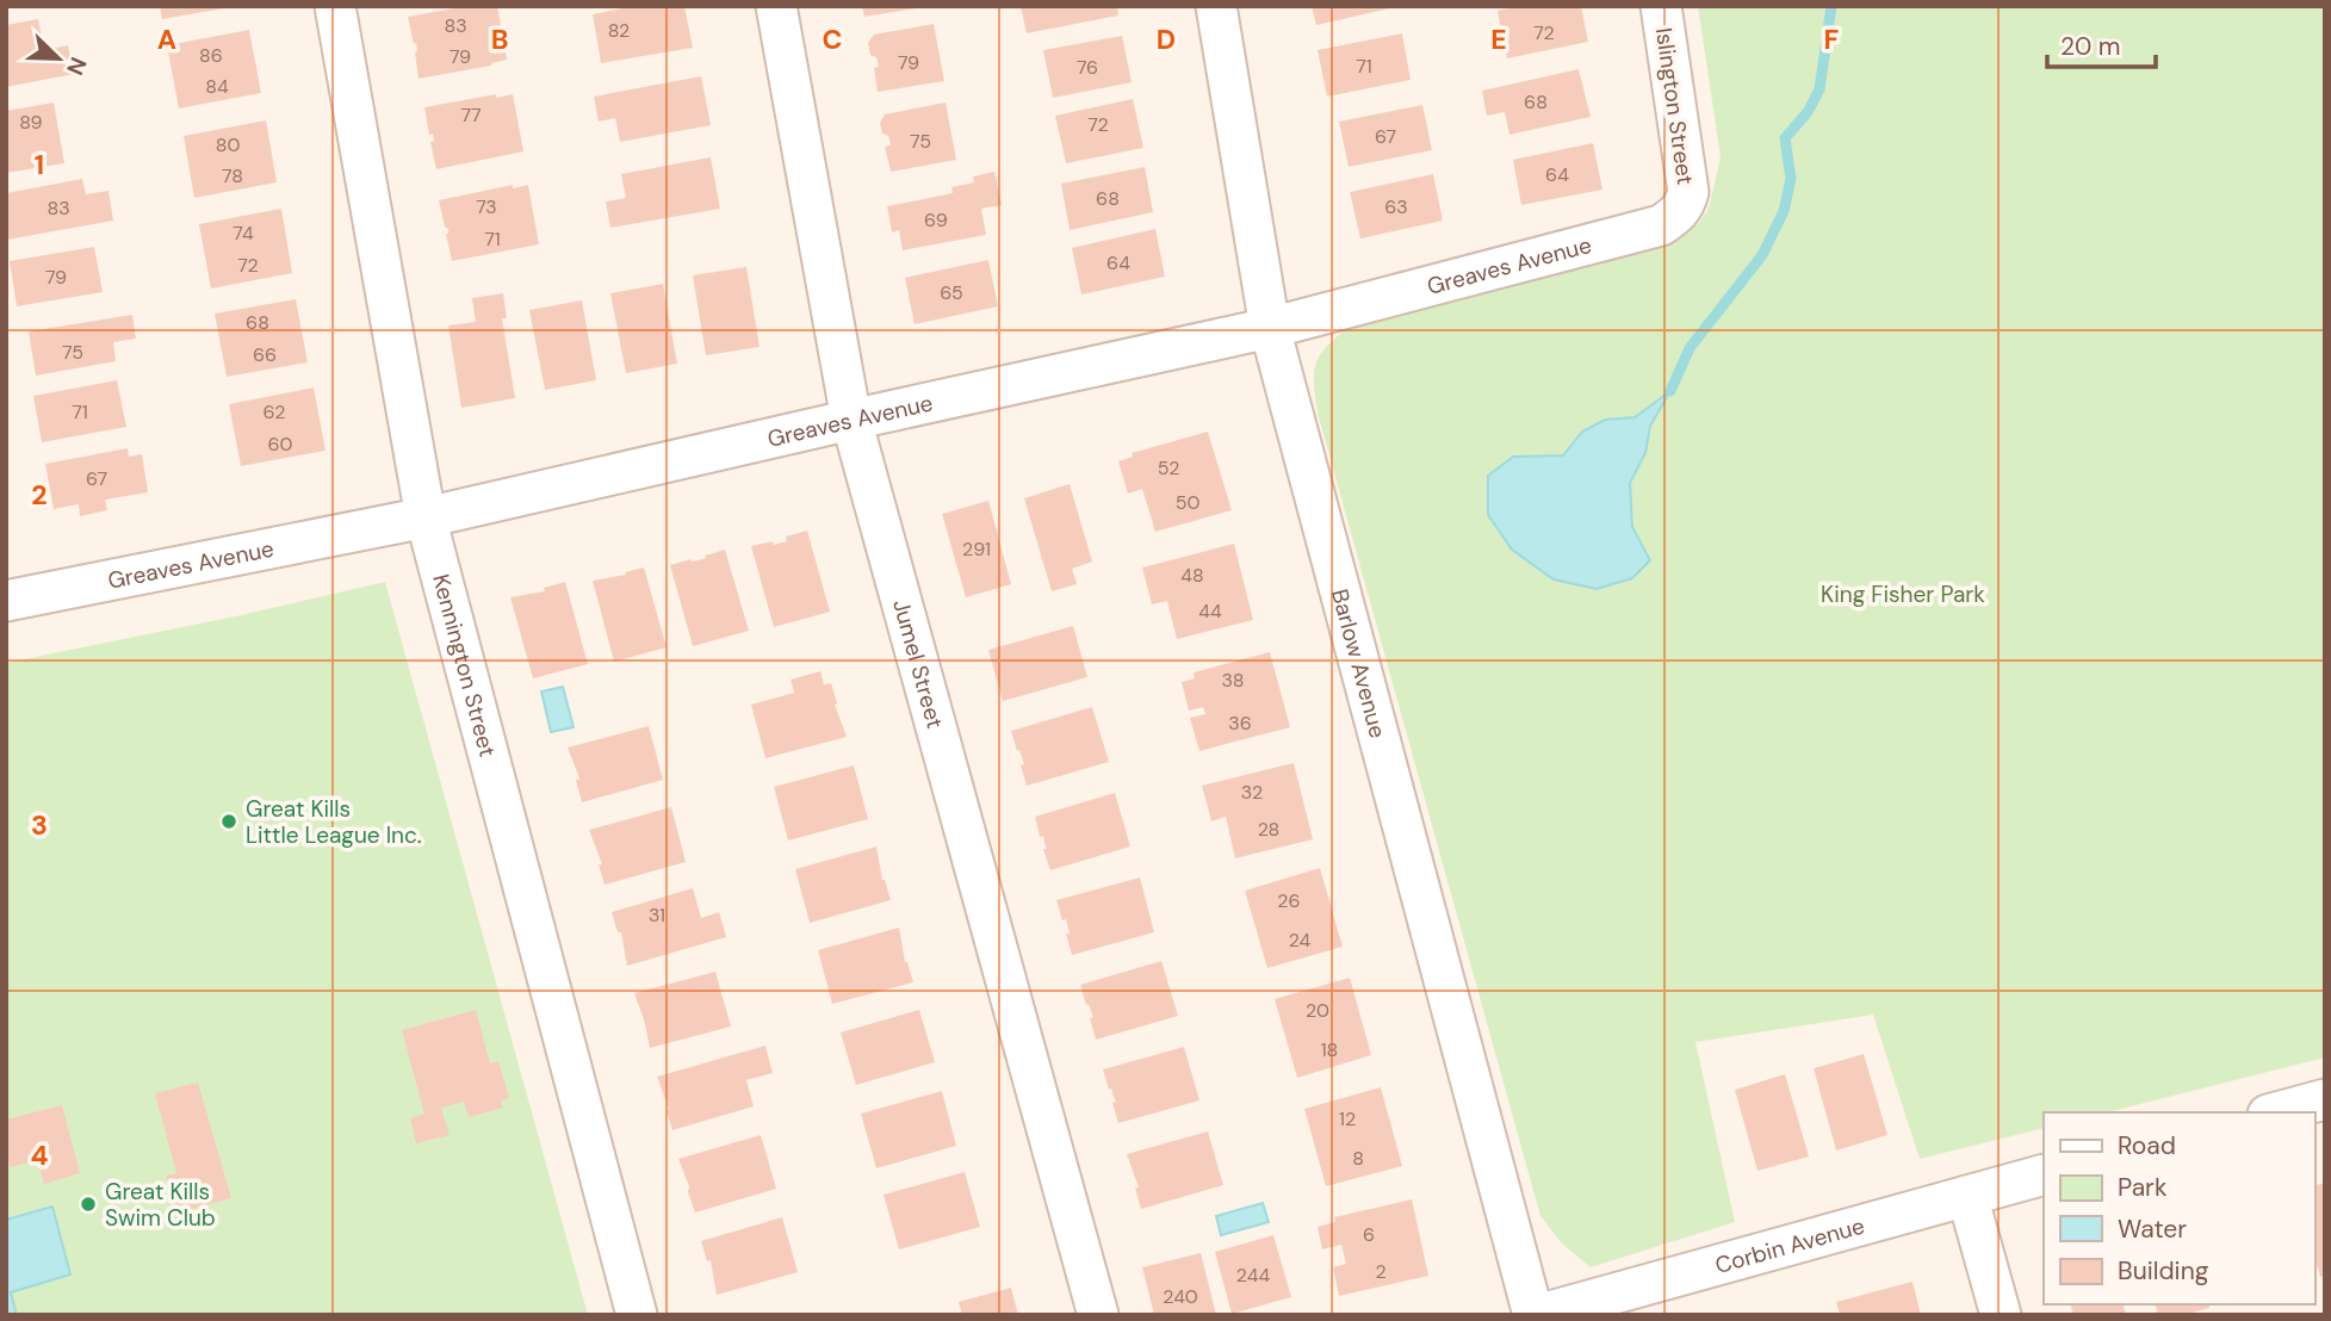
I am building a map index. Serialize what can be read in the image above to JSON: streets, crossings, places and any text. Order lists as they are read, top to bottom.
{
  "streets": {
    "street": [
      "Islington Street",
      "Greaves Avenue",
      "Jumel Street",
      "Barlow Avenue",
      "Kennington Street",
      "Corbin Avenue"
    ]
  },
  "crossings": [
    ["Islington Street", "Greaves Avenue"],
    ["Greaves Avenue", "Jumel Street"],
    ["Greaves Avenue", "Barlow Avenue"],
    ["Greaves Avenue", "Kennington Street"],
    ["Barlow Avenue", "Corbin Avenue"]
  ],
  "parks": ["King Fisher Park"],
  "places": ["Great Kills Little League Inc.", "Great Kills Swim Club"],
  "house_numbers": [
    "83",
    "82",
    "72",
    "86",
    "79",
    "79",
    "71",
    "76",
    "84",
    "68",
    "77",
    "89",
    "72",
    "67",
    "75",
    "80",
    "64",
    "78",
    "68",
    "73",
    "63",
    "83",
    "69",
    "74",
    "71",
    "64",
    "72",
    "79",
    "65",
    "68",
    "75",
    "66",
    "71",
    "62",
    "60",
    "52",
    "67",
    "50",
    "291",
    "48",
    "44",
    "38",
    "36",
    "32",
    "28",
    "26",
    "31",
    "24",
    "20",
    "18",
    "12",
    "8",
    "6",
    "2",
    "244",
    "240"
  ],
  "legend": [
    "Road",
    "Park",
    "Water",
    "Building"
  ],
  "scale_bar": "20 m",
  "north": "bottom right",
  "grid": {
    "columns": [
      "A",
      "B",
      "C",
      "D",
      "E",
      "F"
    ],
    "rows": [
      "1",
      "2",
      "3",
      "4"
    ]
  }
}
